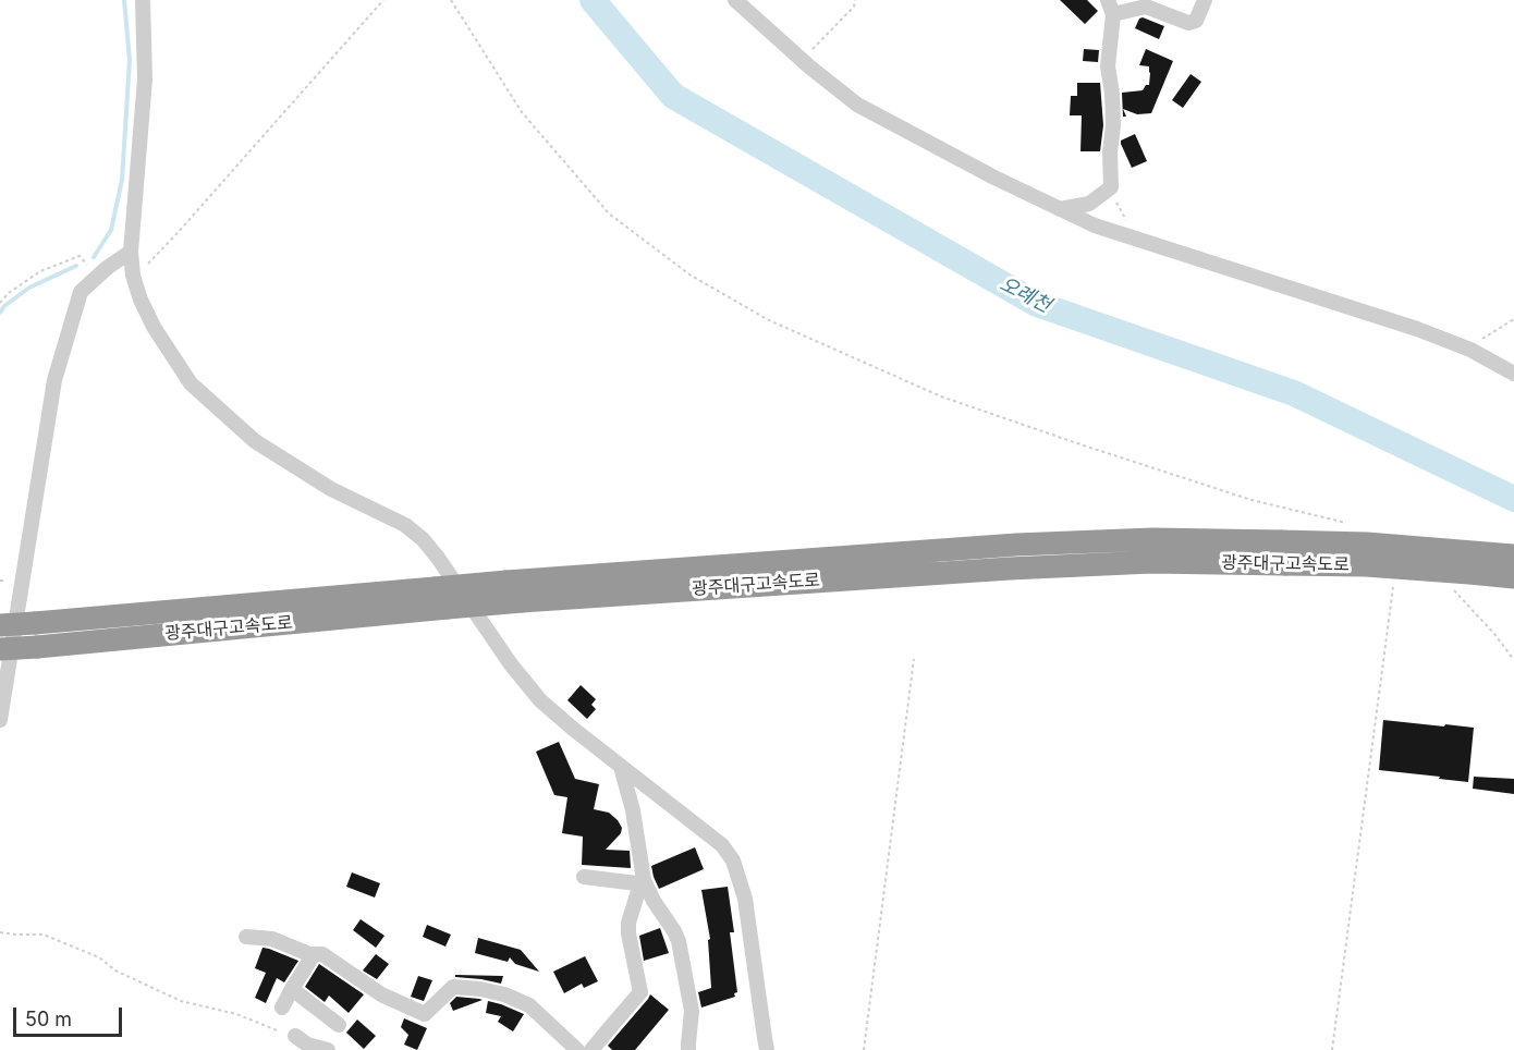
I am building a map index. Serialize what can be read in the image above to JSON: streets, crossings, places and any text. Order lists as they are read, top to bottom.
{
  "streets": {
    "highway": ["광주대구고속도로"]
  },
  "water": ["오례천"],
  "scale_bar": "50 m"
}
